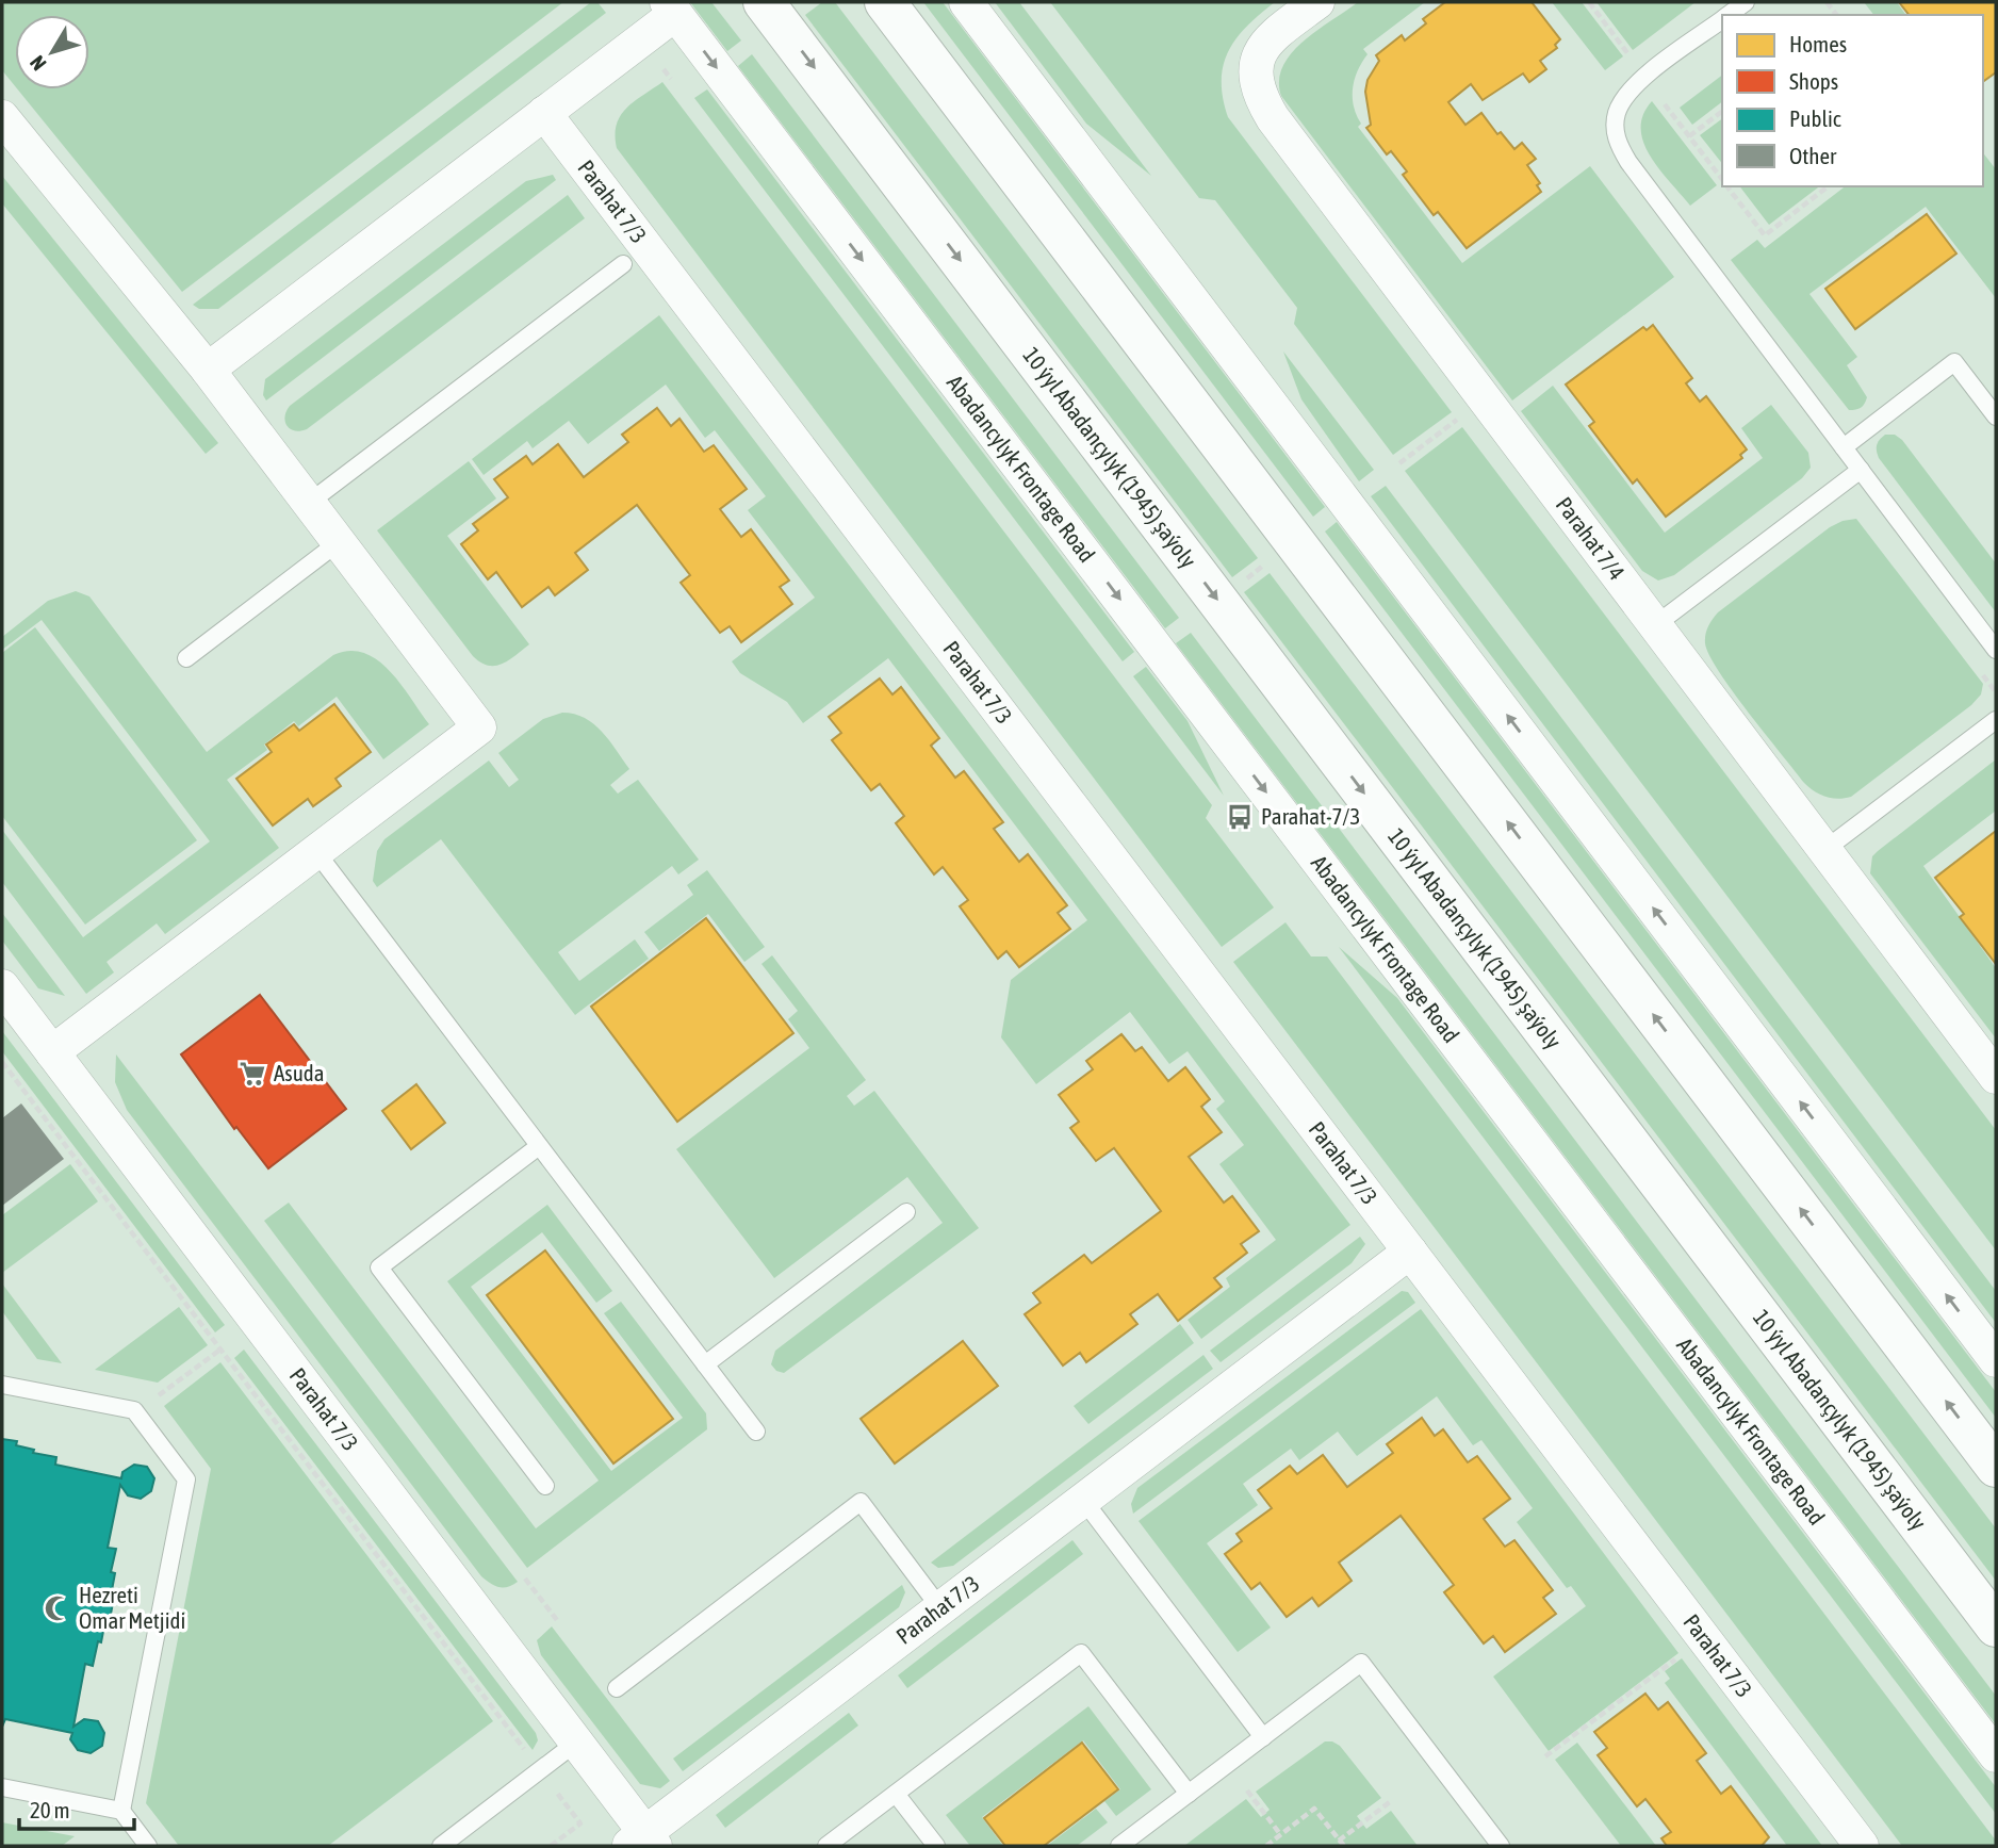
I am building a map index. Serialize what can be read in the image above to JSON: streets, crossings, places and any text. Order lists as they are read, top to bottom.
{
  "streets": {
    "main road": ["10 ýyl Abadançylyk (1945) şaýoly"],
    "street": ["Parahat 7/3", "Abadancylyk Frontage Road", "Parahat 7/4"]
  },
  "places": {
    "bus stop": ["Parahat-7/3"],
    "supermarket": ["Asuda"],
    "mosque": ["Hezreti Omar Metjidi"]
  },
  "legend": [
    "Homes",
    "Shops",
    "Public",
    "Other"
  ],
  "scale_bar": "20 m",
  "north": "bottom left"
}
